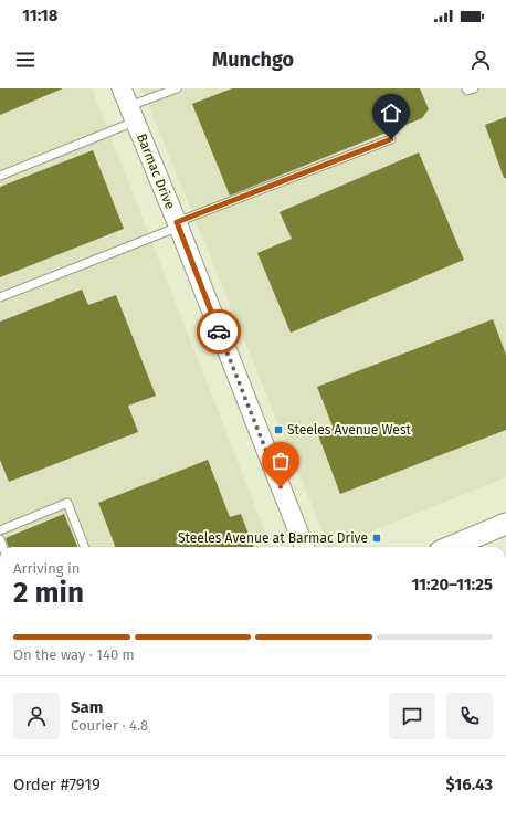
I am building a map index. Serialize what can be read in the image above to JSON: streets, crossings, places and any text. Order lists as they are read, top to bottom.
{
  "streets": {
    "street": ["Barmac Drive"]
  },
  "places": {
    "transit": ["Steeles Avenue West", "Steeles Avenue at Barmac Drive"]
  },
  "page": {
    "status": "11:18",
    "header": "Munchgo",
    "heading": ["2 min", "Arriving in", "11:20–11:25"],
    "panel": [
      "Sam",
      "Courier · 4.8",
      "Order #7919",
      "$16.43"
    ],
    "bar": "On the way · 140 m"
  }
}
